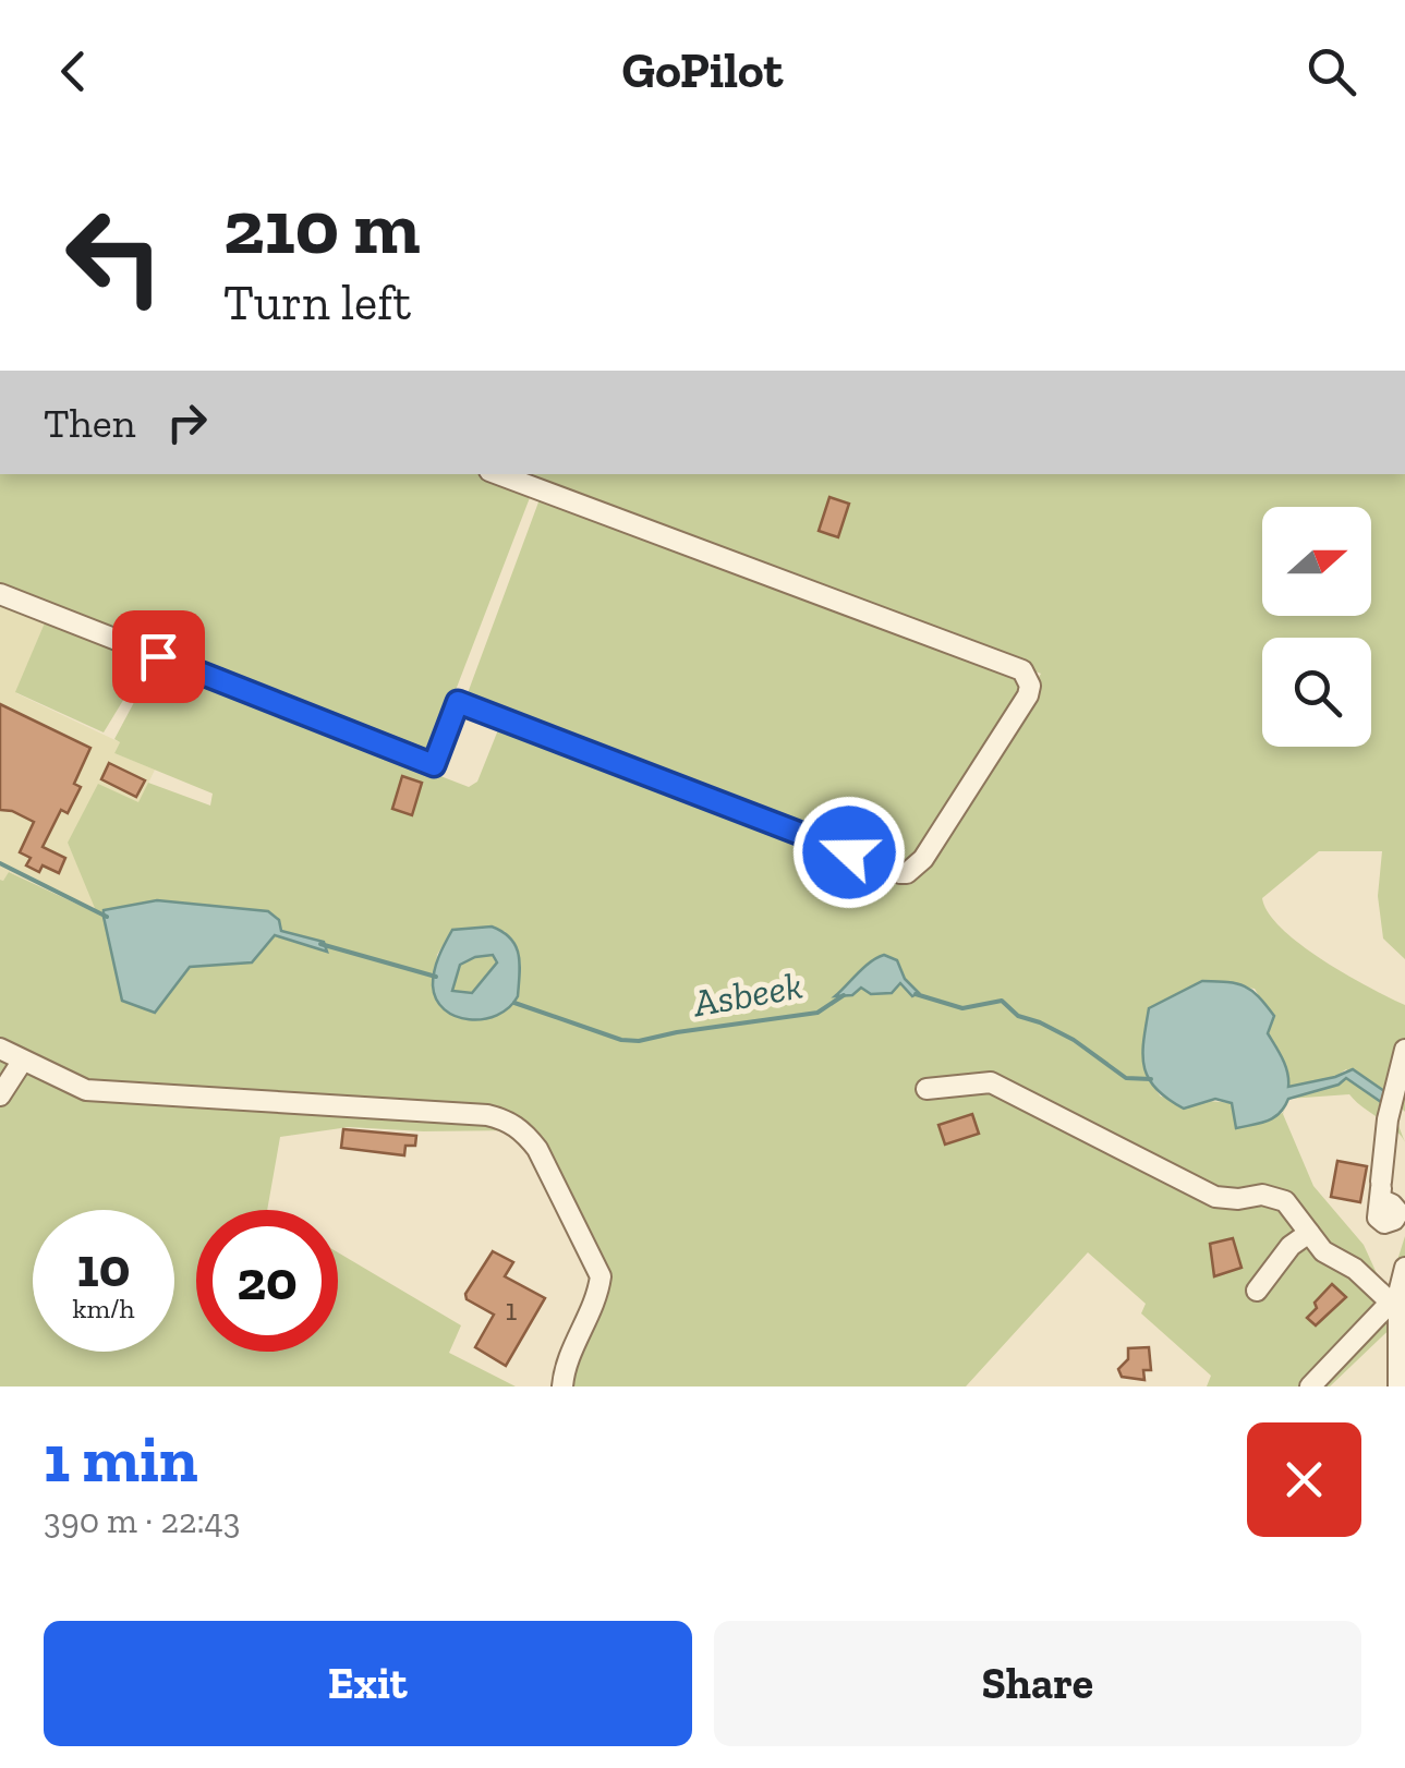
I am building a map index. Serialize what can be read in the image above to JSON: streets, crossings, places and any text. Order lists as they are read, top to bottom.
{
  "water": ["Asbeek"],
  "house_numbers": ["1"],
  "north": "right",
  "page": {
    "header": "GoPilot",
    "turn": ["210 m", "Turn left"],
    "then": "Then",
    "speed": "10 km/h",
    "limit": "20",
    "heading": ["1 min", "390 m · 22:43"],
    "buttons": ["Exit", "Share"]
  }
}
